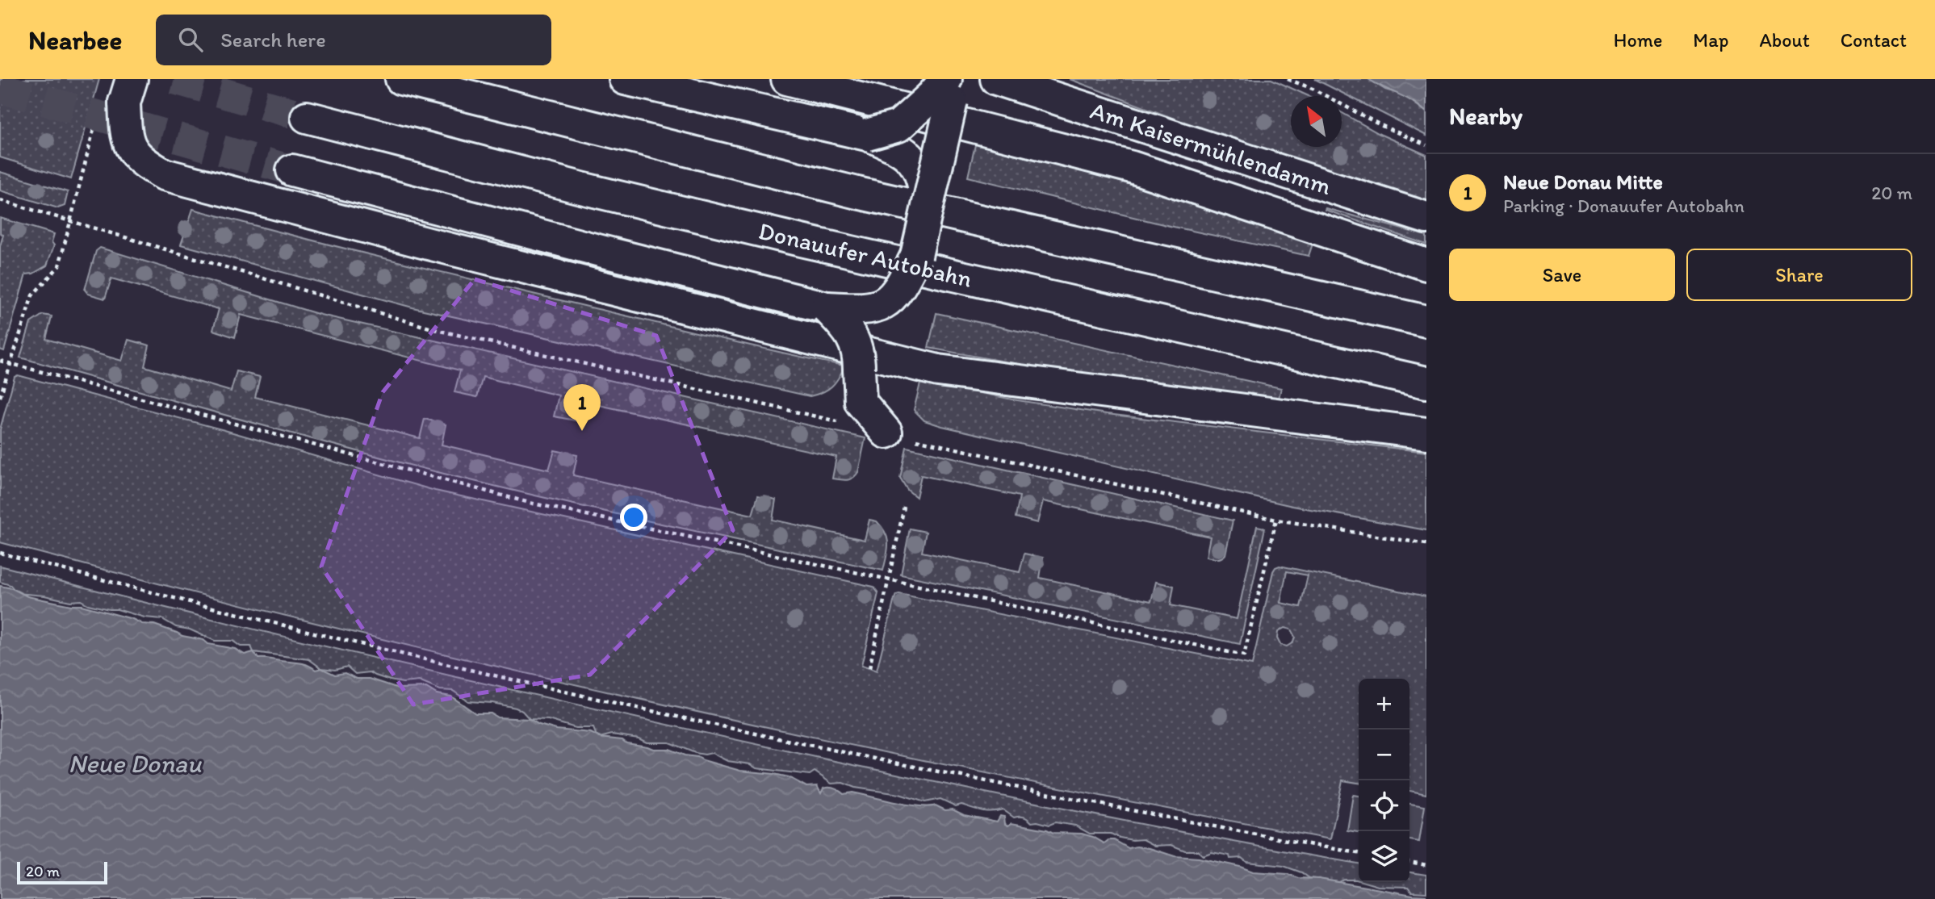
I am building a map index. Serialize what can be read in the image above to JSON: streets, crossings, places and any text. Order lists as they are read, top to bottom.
{
  "streets": {
    "main road": ["Am Kaisermühlendamm", "Donauufer Autobahn"]
  },
  "water": ["Neue Donau"],
  "scale_bar": "20 m",
  "north": "top left",
  "page": {
    "header": "Nearbee",
    "search": "Search here",
    "nav": [
      "Home",
      "Map",
      "About",
      "Contact"
    ],
    "heading": "Nearby",
    "list": [
      {
        "mark": "1",
        "name": "Neue Donau Mitte",
        "note": "Parking · Donauufer Autobahn",
        "value": "20 m"
      }
    ],
    "buttons": ["Save", "Share"],
    "pins": "1",
    "map_buttons": ["+", "−"],
    "scale": "20 m"
  }
}
